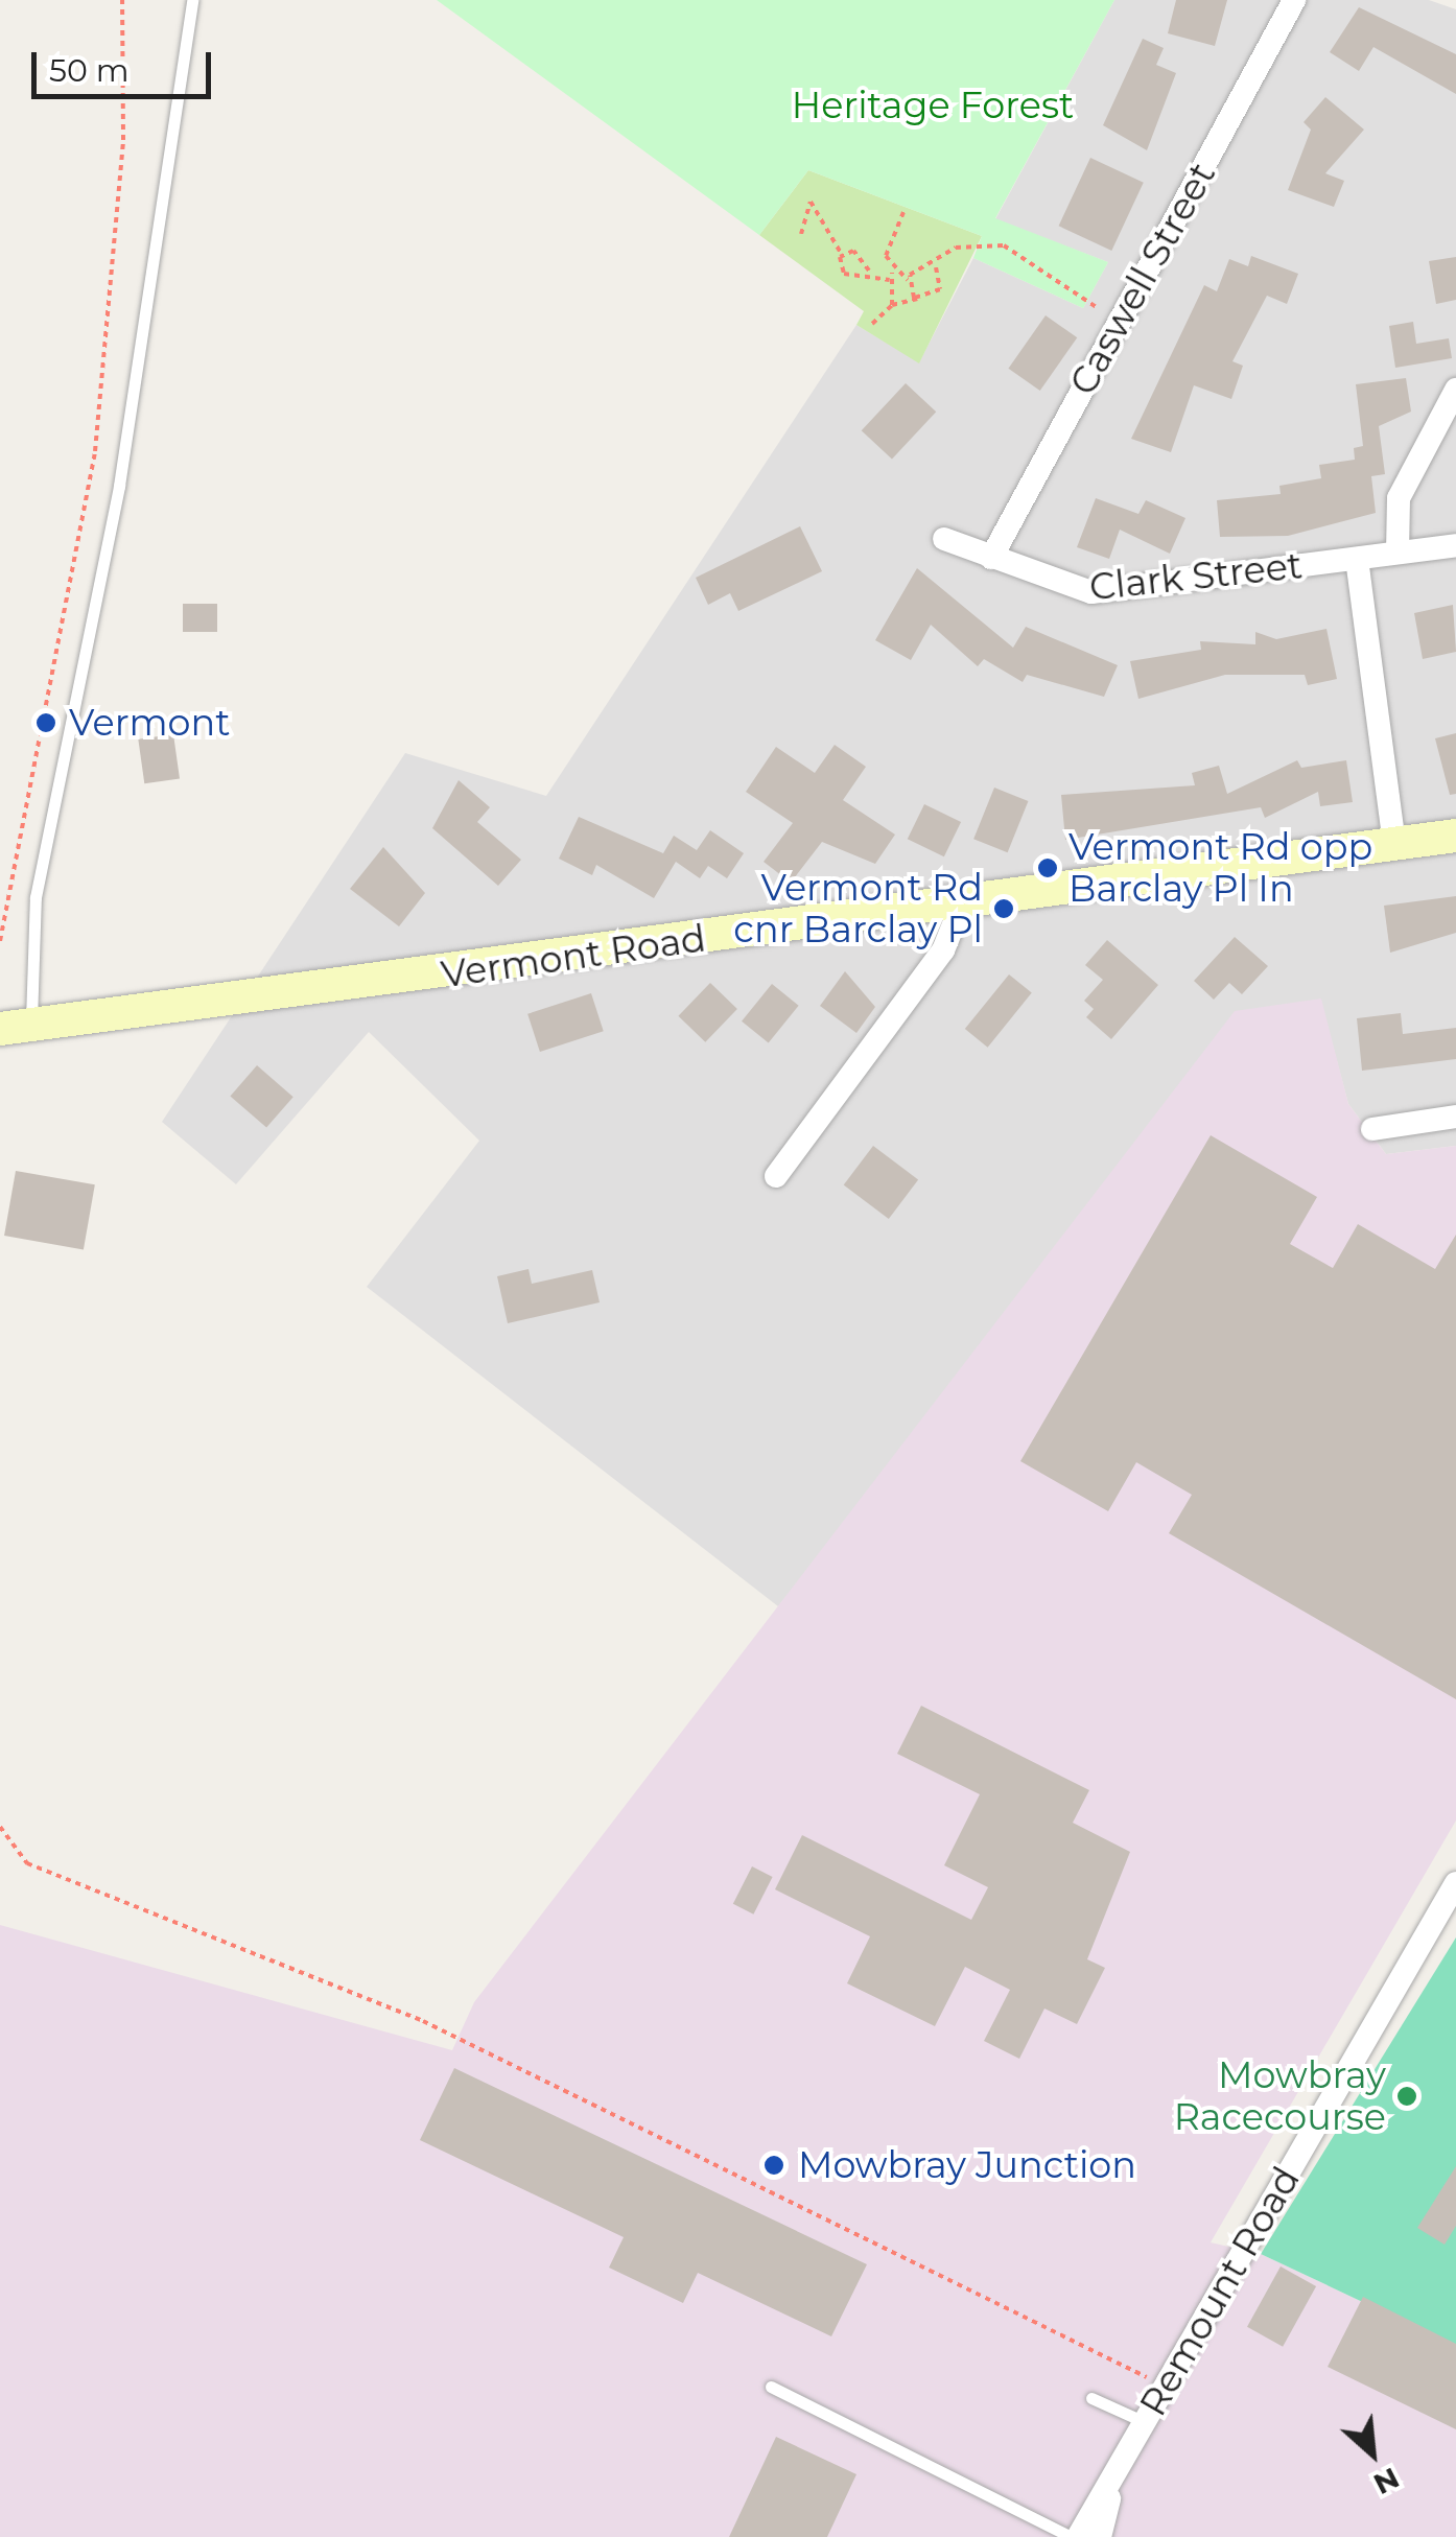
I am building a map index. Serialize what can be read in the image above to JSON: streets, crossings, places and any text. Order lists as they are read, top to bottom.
{
  "streets": {
    "street": [
      "Caswell Street",
      "Clark Street",
      "Vermont Road",
      "Remount Road"
    ]
  },
  "crossings": [
    ["Caswell Street", "Clark Street"]
  ],
  "parks": ["Heritage Forest"],
  "places": [
    "Vermont",
    "Vermont Rd opp Barclay Pl In",
    "Vermont Rd cnr Barclay Pl",
    "Mowbray Racecourse",
    "Mowbray Junction"
  ],
  "scale_bar": "50 m",
  "north": "bottom right"
}
